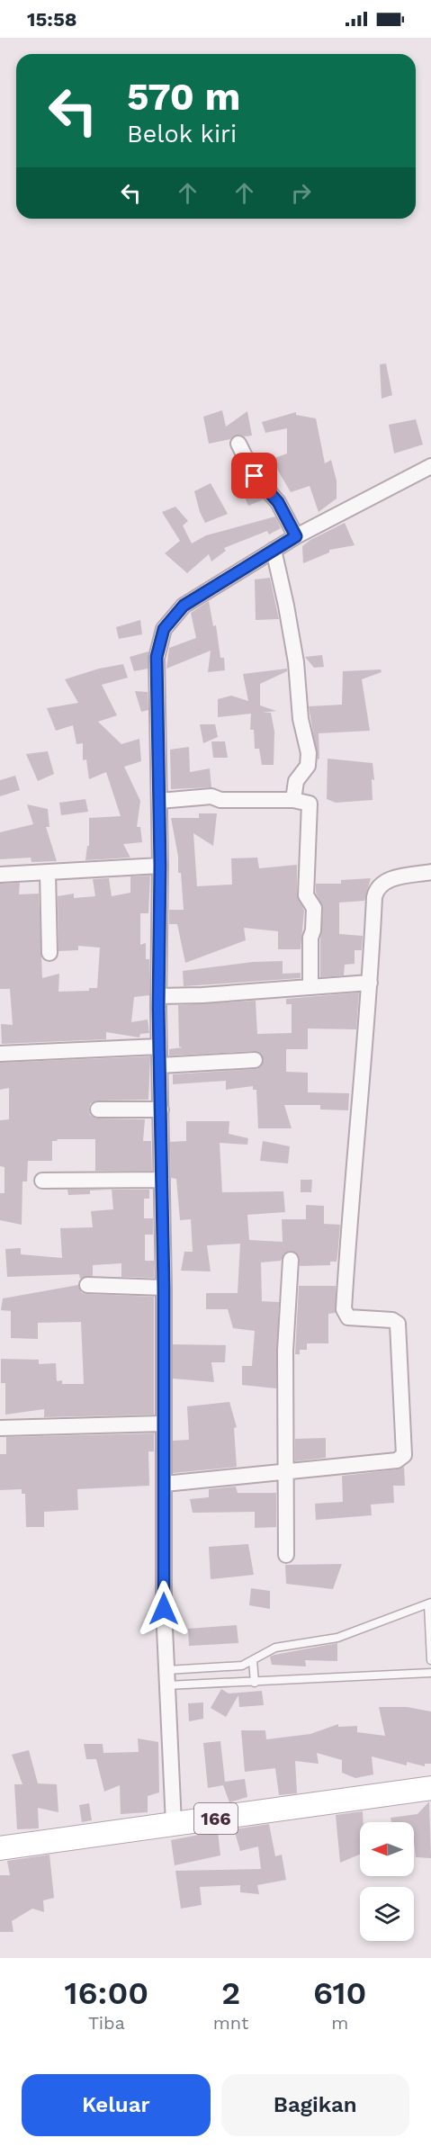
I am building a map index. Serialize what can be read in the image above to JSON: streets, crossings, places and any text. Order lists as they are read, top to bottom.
{
  "streets": {
    "main road": ["166"]
  },
  "north": "left",
  "page": {
    "status": "15:58",
    "turn": ["570 m", "Belok kiri"],
    "eta": [
      "16:00",
      "Tiba",
      "2",
      "mnt",
      "610",
      "m"
    ],
    "buttons": ["Keluar", "Bagikan"]
  }
}
